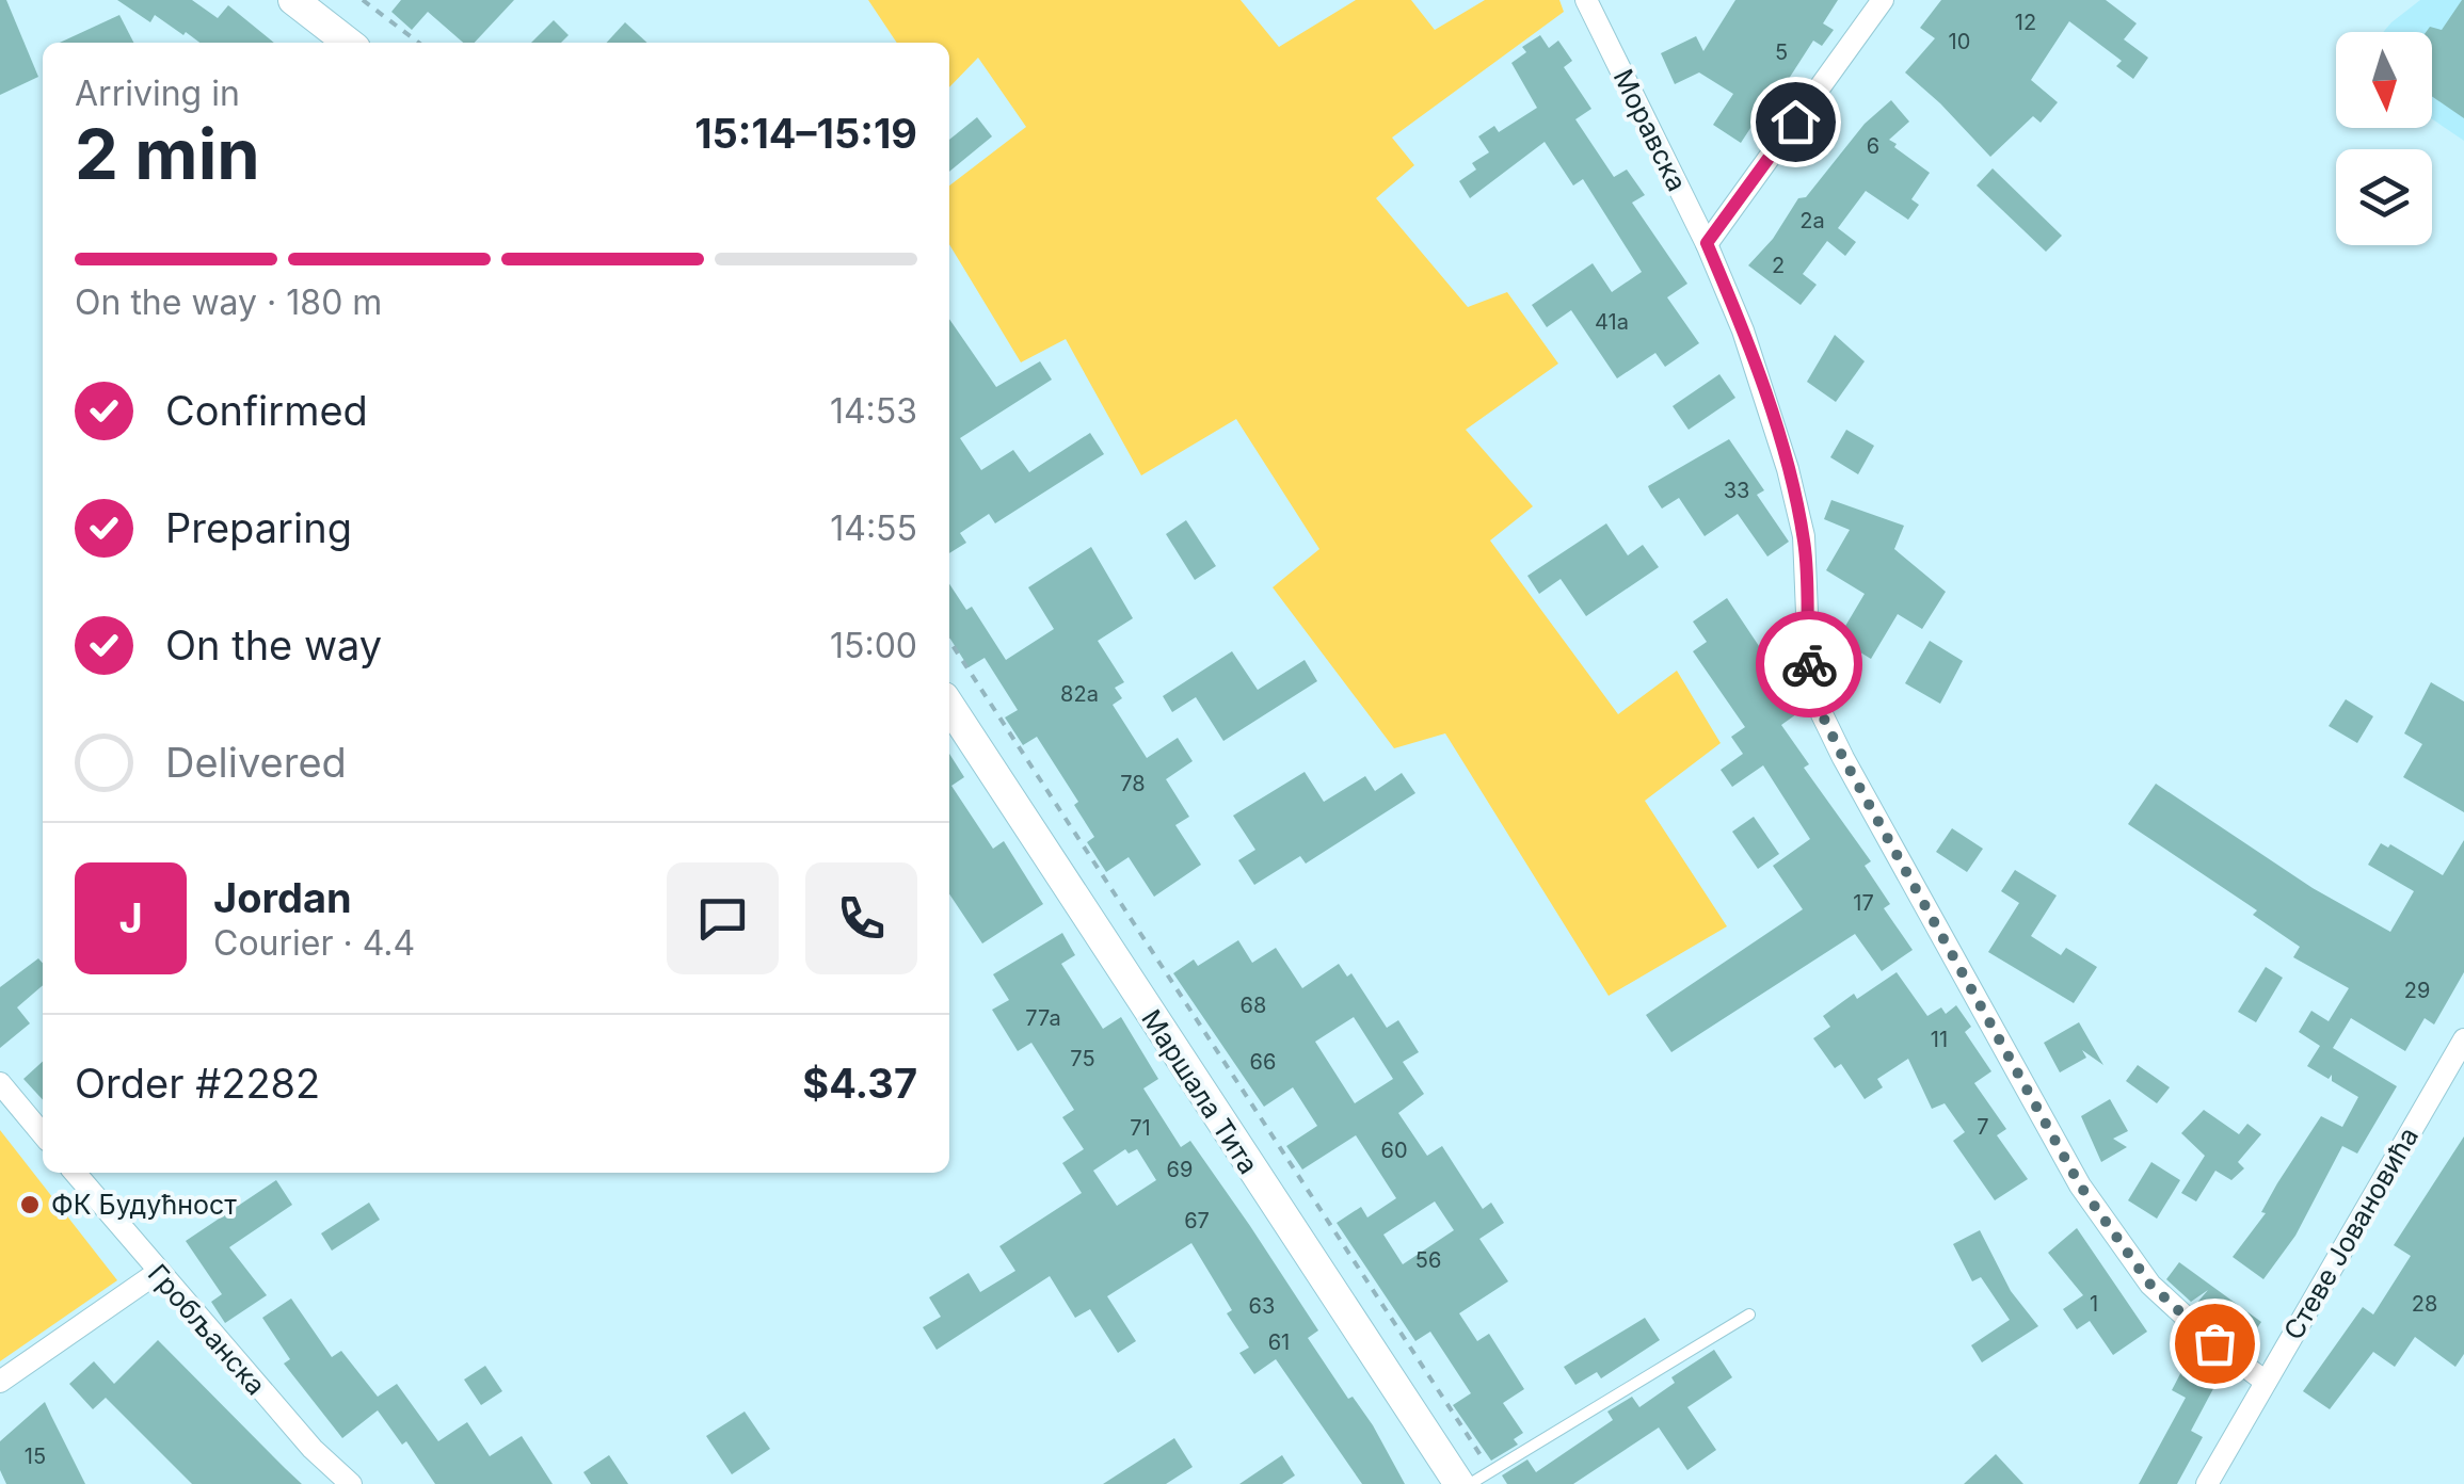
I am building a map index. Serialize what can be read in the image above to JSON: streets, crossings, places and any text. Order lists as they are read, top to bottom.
{
  "streets": {
    "main road": ["Маршала Тита"],
    "street": ["Моравска", "Стеве Јовановића", "Гробљанска"]
  },
  "crossings": [
    ["Моравска", "Стеве Јовановића"]
  ],
  "places": ["ФК Будућност"],
  "house_numbers": [
    "12",
    "10",
    "5",
    "6",
    "2a",
    "2",
    "41a",
    "33",
    "82a",
    "78",
    "17",
    "29",
    "68",
    "77a",
    "11",
    "75",
    "66",
    "7",
    "71",
    "60",
    "69",
    "67",
    "56",
    "1",
    "28",
    "63",
    "61",
    "15"
  ],
  "north": "bottom",
  "page": {
    "heading": ["2 min", "Arriving in", "15:14–15:19"],
    "panel": [
      "Jordan",
      "Courier · 4.4",
      "Order #2282",
      "$4.37"
    ],
    "bar": "On the way · 180 m",
    "list": [
      ["Confirmed", "14:53"],
      ["Preparing", "14:55"],
      ["On the way", "15:00"],
      "Delivered"
    ],
    "round": "J"
  }
}
